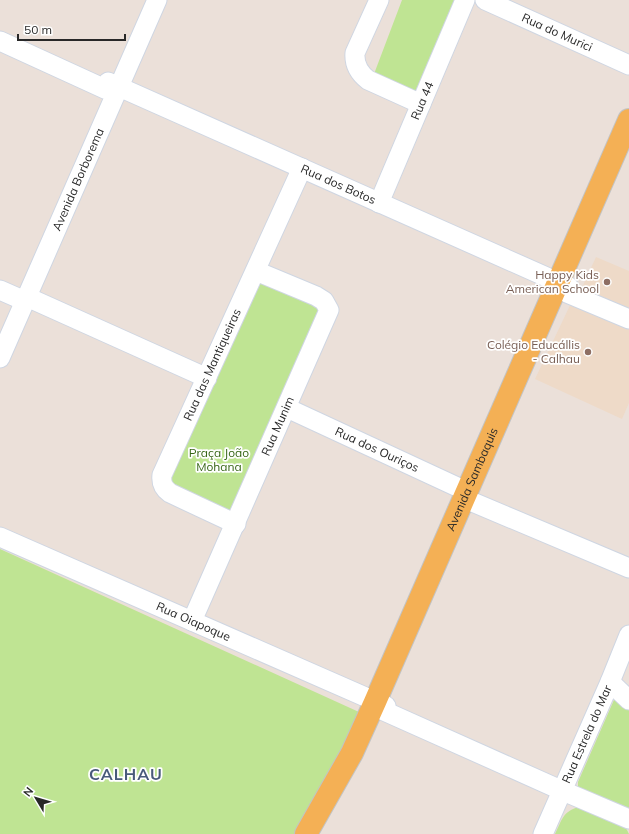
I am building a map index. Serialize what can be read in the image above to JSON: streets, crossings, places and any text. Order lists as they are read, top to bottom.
{
  "streets": {
    "main road": ["Avenida Sambaquis"],
    "street": [
      "Rua do Murici",
      "Rua 44",
      "Avenida Borborema",
      "Rua dos Botos",
      "Rua das Mantiqueiras",
      "Rua Munim",
      "Rua dos Ouriços",
      "Rua Oiapoque",
      "Rua Estrela do Mar"
    ]
  },
  "crossings": [
    ["Rua 44", "Rua dos Botos"],
    ["Avenida Borborema", "Rua dos Botos"],
    ["Rua dos Botos", "Rua das Mantiqueiras"],
    ["Rua dos Botos", "Avenida Sambaquis"],
    ["Rua das Mantiqueiras", "Rua Munim"],
    ["Rua Munim", "Rua dos Ouriços"],
    ["Rua Munim", "Rua Oiapoque"],
    ["Rua dos Ouriços", "Avenida Sambaquis"],
    ["Avenida Sambaquis", "Rua Oiapoque"],
    ["Rua Oiapoque", "Rua Estrela do Mar"]
  ],
  "districts": ["CALHAU"],
  "parks": ["Praça João Mohana"],
  "places": ["Happy Kids American School", "Colégio Educállis - Calhau"],
  "scale_bar": "50 m",
  "north": "top left"
}
